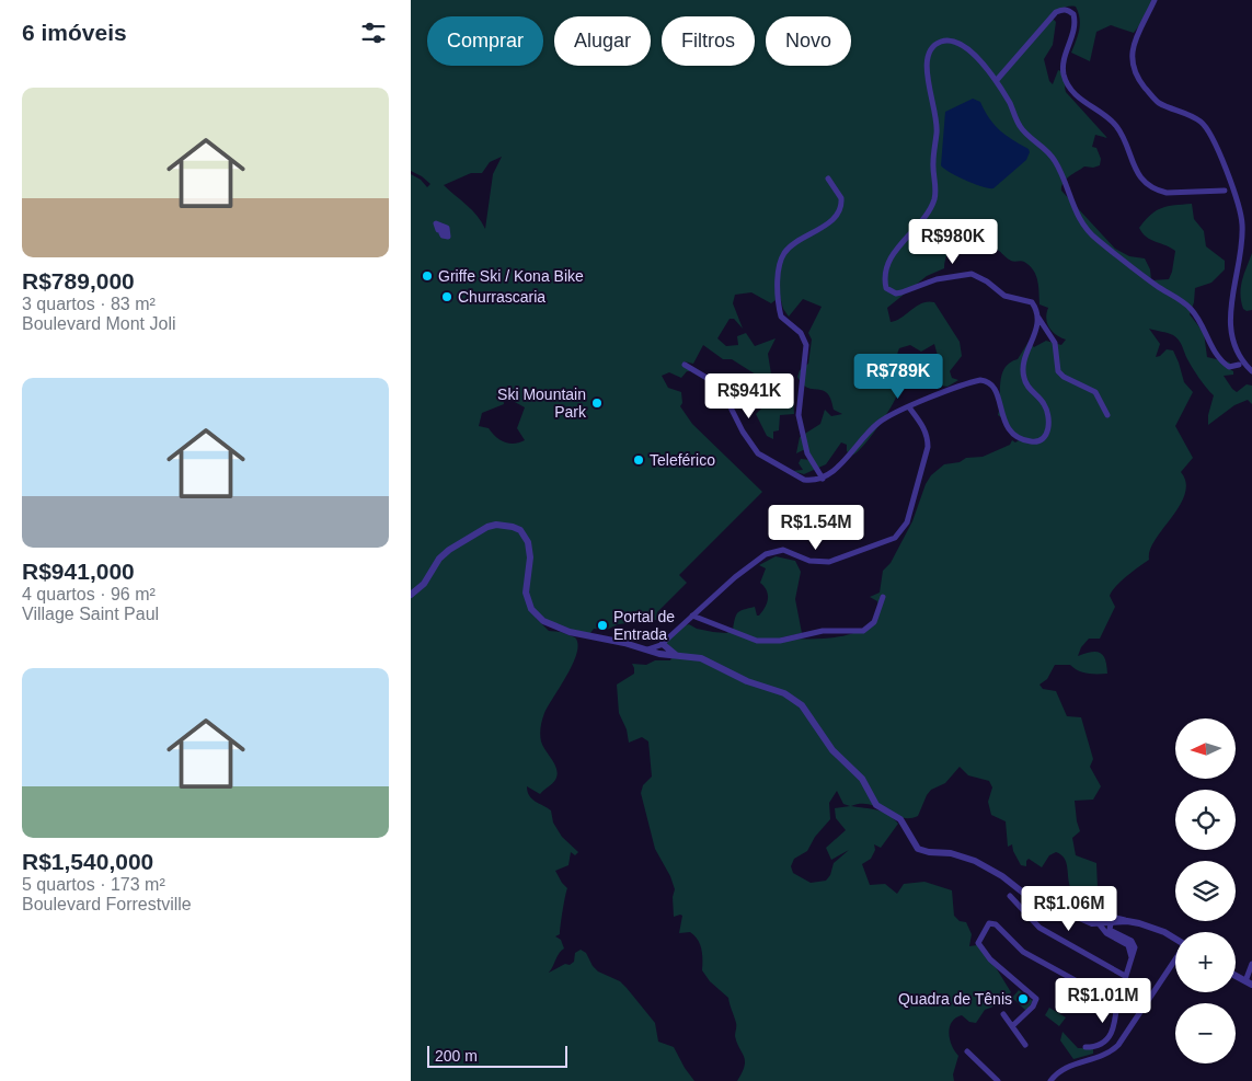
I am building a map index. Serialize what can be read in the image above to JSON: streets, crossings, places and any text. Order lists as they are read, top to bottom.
{
  "places": [
    "Griffe Ski / Kona Bike",
    "Churrascaria",
    "Ski Mountain Park",
    "Teleférico",
    "Portal de Entrada",
    "Quadra de Tênis"
  ],
  "scale_bar": "200 m",
  "north": "left",
  "page": {
    "heading": "6 imóveis",
    "chip": [
      "Comprar",
      "Alugar",
      "Filtros",
      "Novo"
    ],
    "list": [
      {
        "name": "R$789,000",
        "note": "3 quartos · 83 m² · Boulevard Mont Joli"
      },
      {
        "name": "R$941,000",
        "note": "4 quartos · 96 m² · Village Saint Paul"
      },
      {
        "name": "R$1,540,000",
        "note": "5 quartos · 173 m² · Boulevard Forrestville"
      }
    ],
    "price": [
      "R$980K",
      "R$789K",
      "R$941K",
      "R$1.54M",
      "R$1.06M",
      "R$1.01M"
    ],
    "map_buttons": ["+", "−"],
    "scale": "200 m"
  }
}
